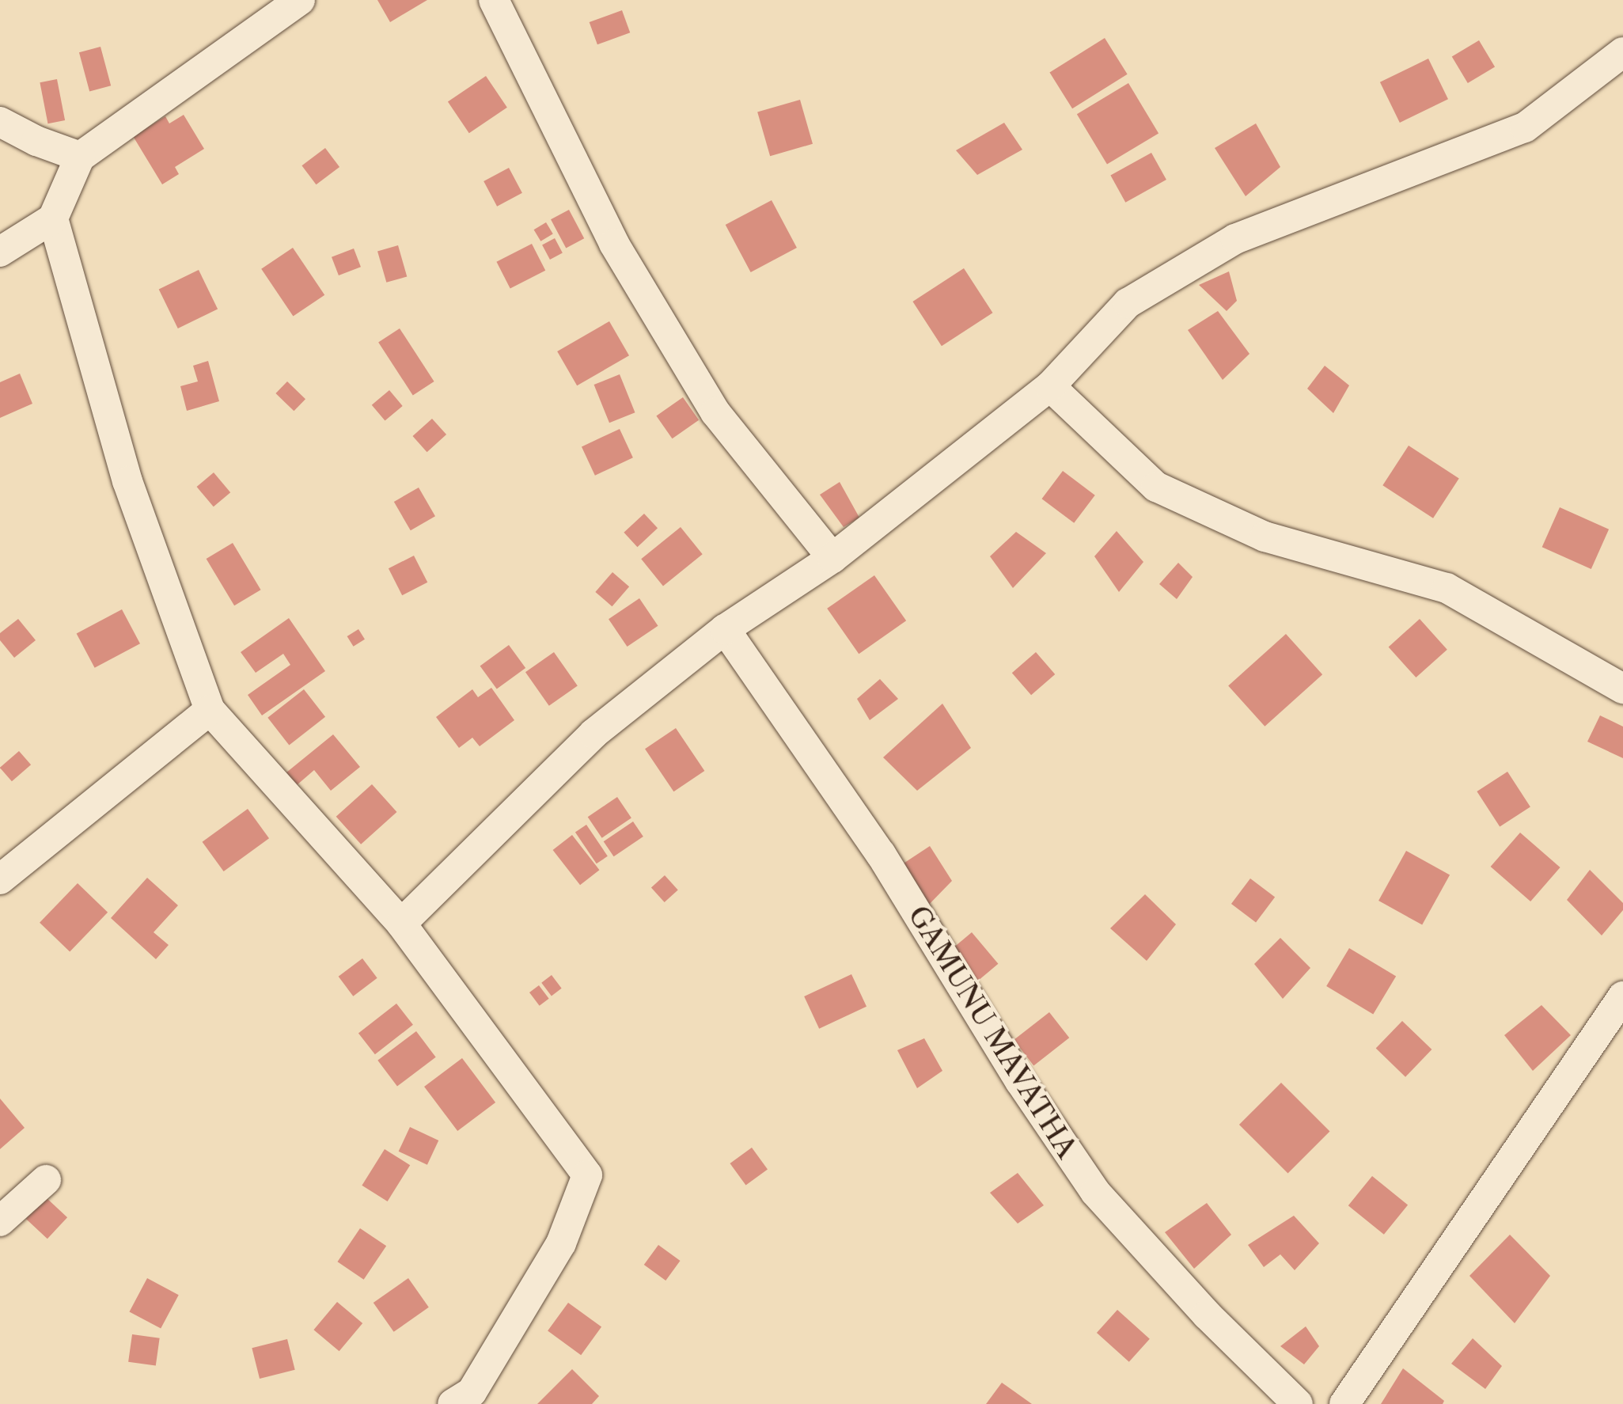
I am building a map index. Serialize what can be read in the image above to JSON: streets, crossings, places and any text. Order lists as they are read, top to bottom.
{
  "streets": {
    "street": ["GAMUNU MAVATHA"]
  }
}
